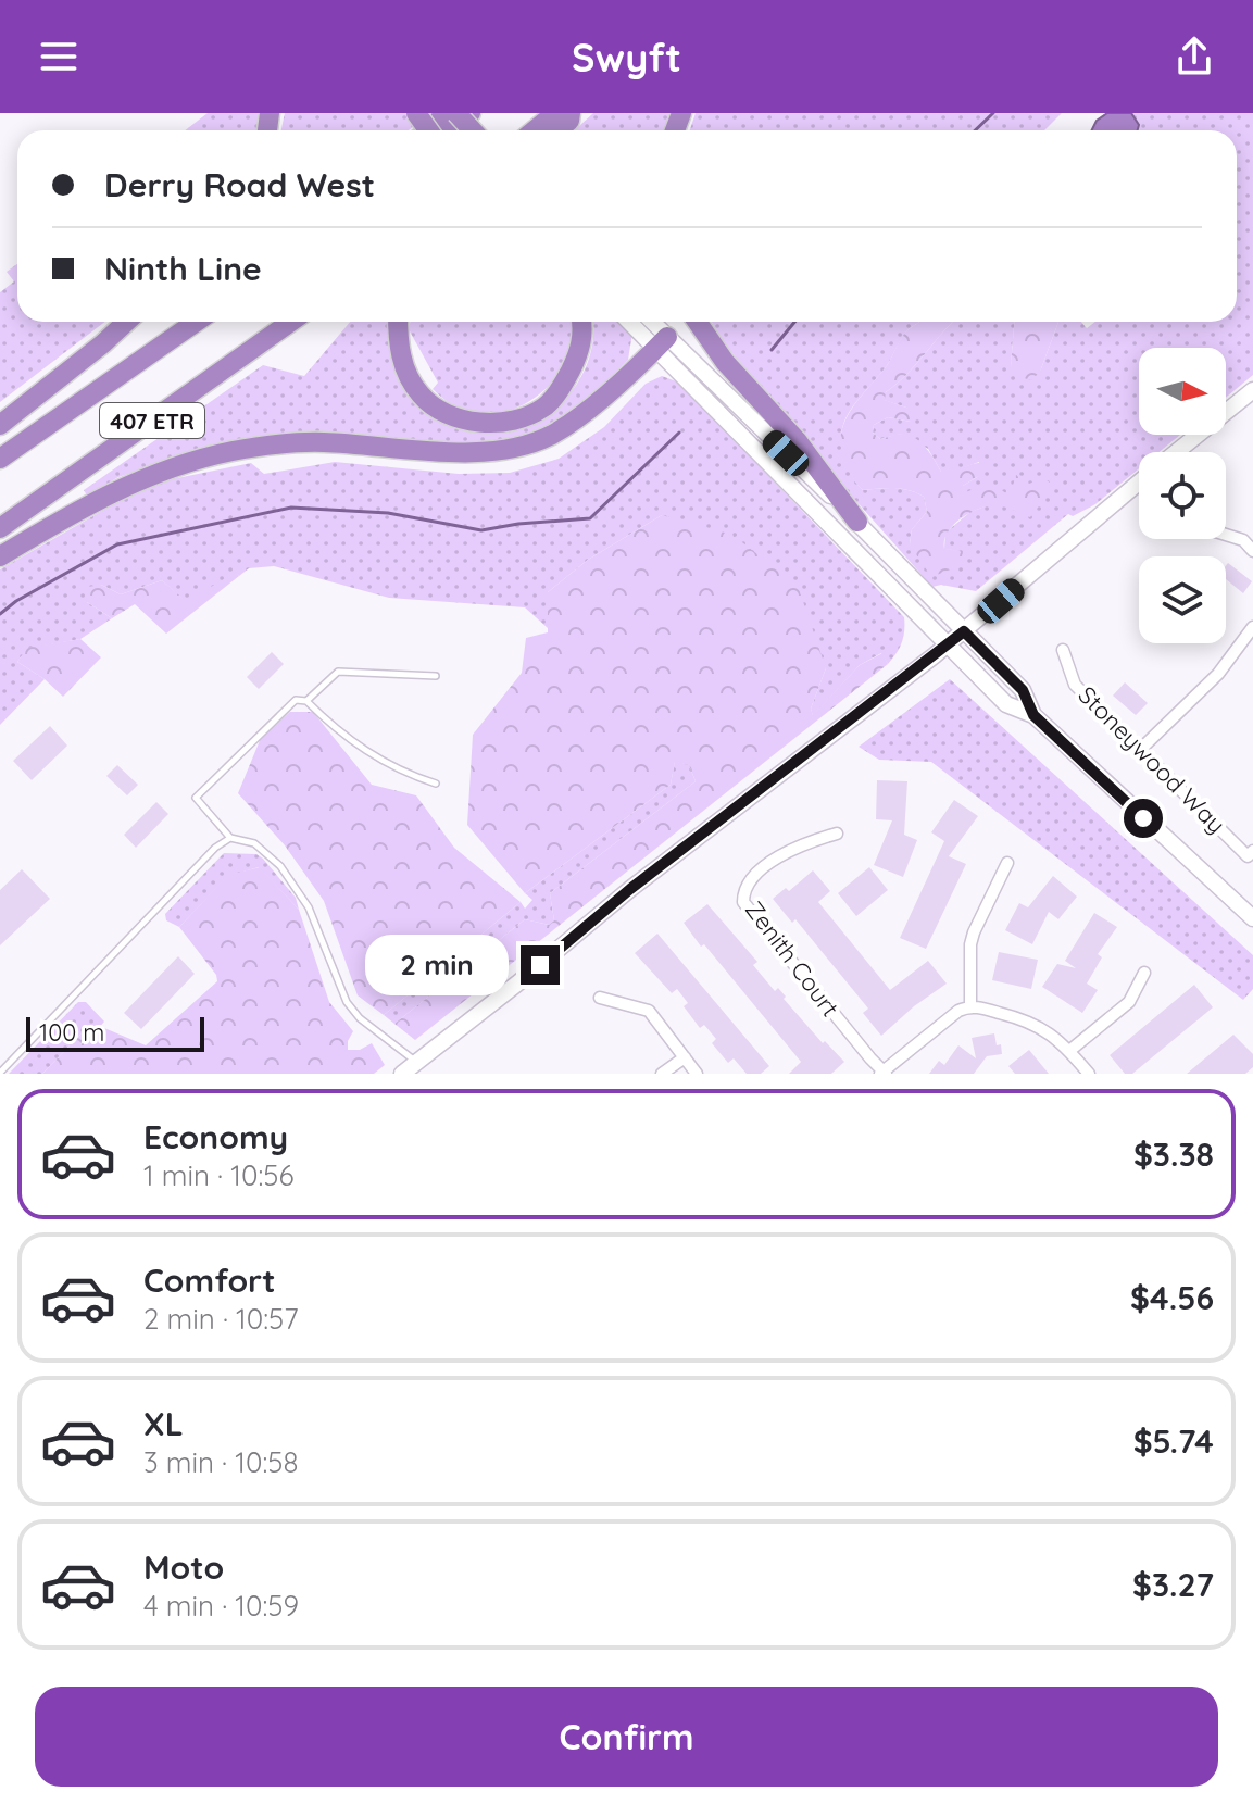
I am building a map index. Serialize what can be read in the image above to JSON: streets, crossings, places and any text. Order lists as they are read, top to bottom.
{
  "streets": {
    "highway": ["407 ETR"],
    "street": ["Stoneywood Way", "Zenith Court"]
  },
  "scale_bar": "100 m",
  "north": "right",
  "page": {
    "header": "Swyft",
    "banner": ["Derry Road West", "Ninth Line"],
    "bubble": "2 min",
    "scale": "100 m",
    "list": [
      {
        "name": "Economy",
        "note": "1 min · 10:56",
        "value": "$3.38"
      },
      {
        "name": "Comfort",
        "note": "2 min · 10:57",
        "value": "$4.56"
      },
      {
        "name": "XL",
        "note": "3 min · 10:58",
        "value": "$5.74"
      },
      {
        "name": "Moto",
        "note": "4 min · 10:59",
        "value": "$3.27"
      }
    ],
    "buttons": "Confirm"
  }
}
